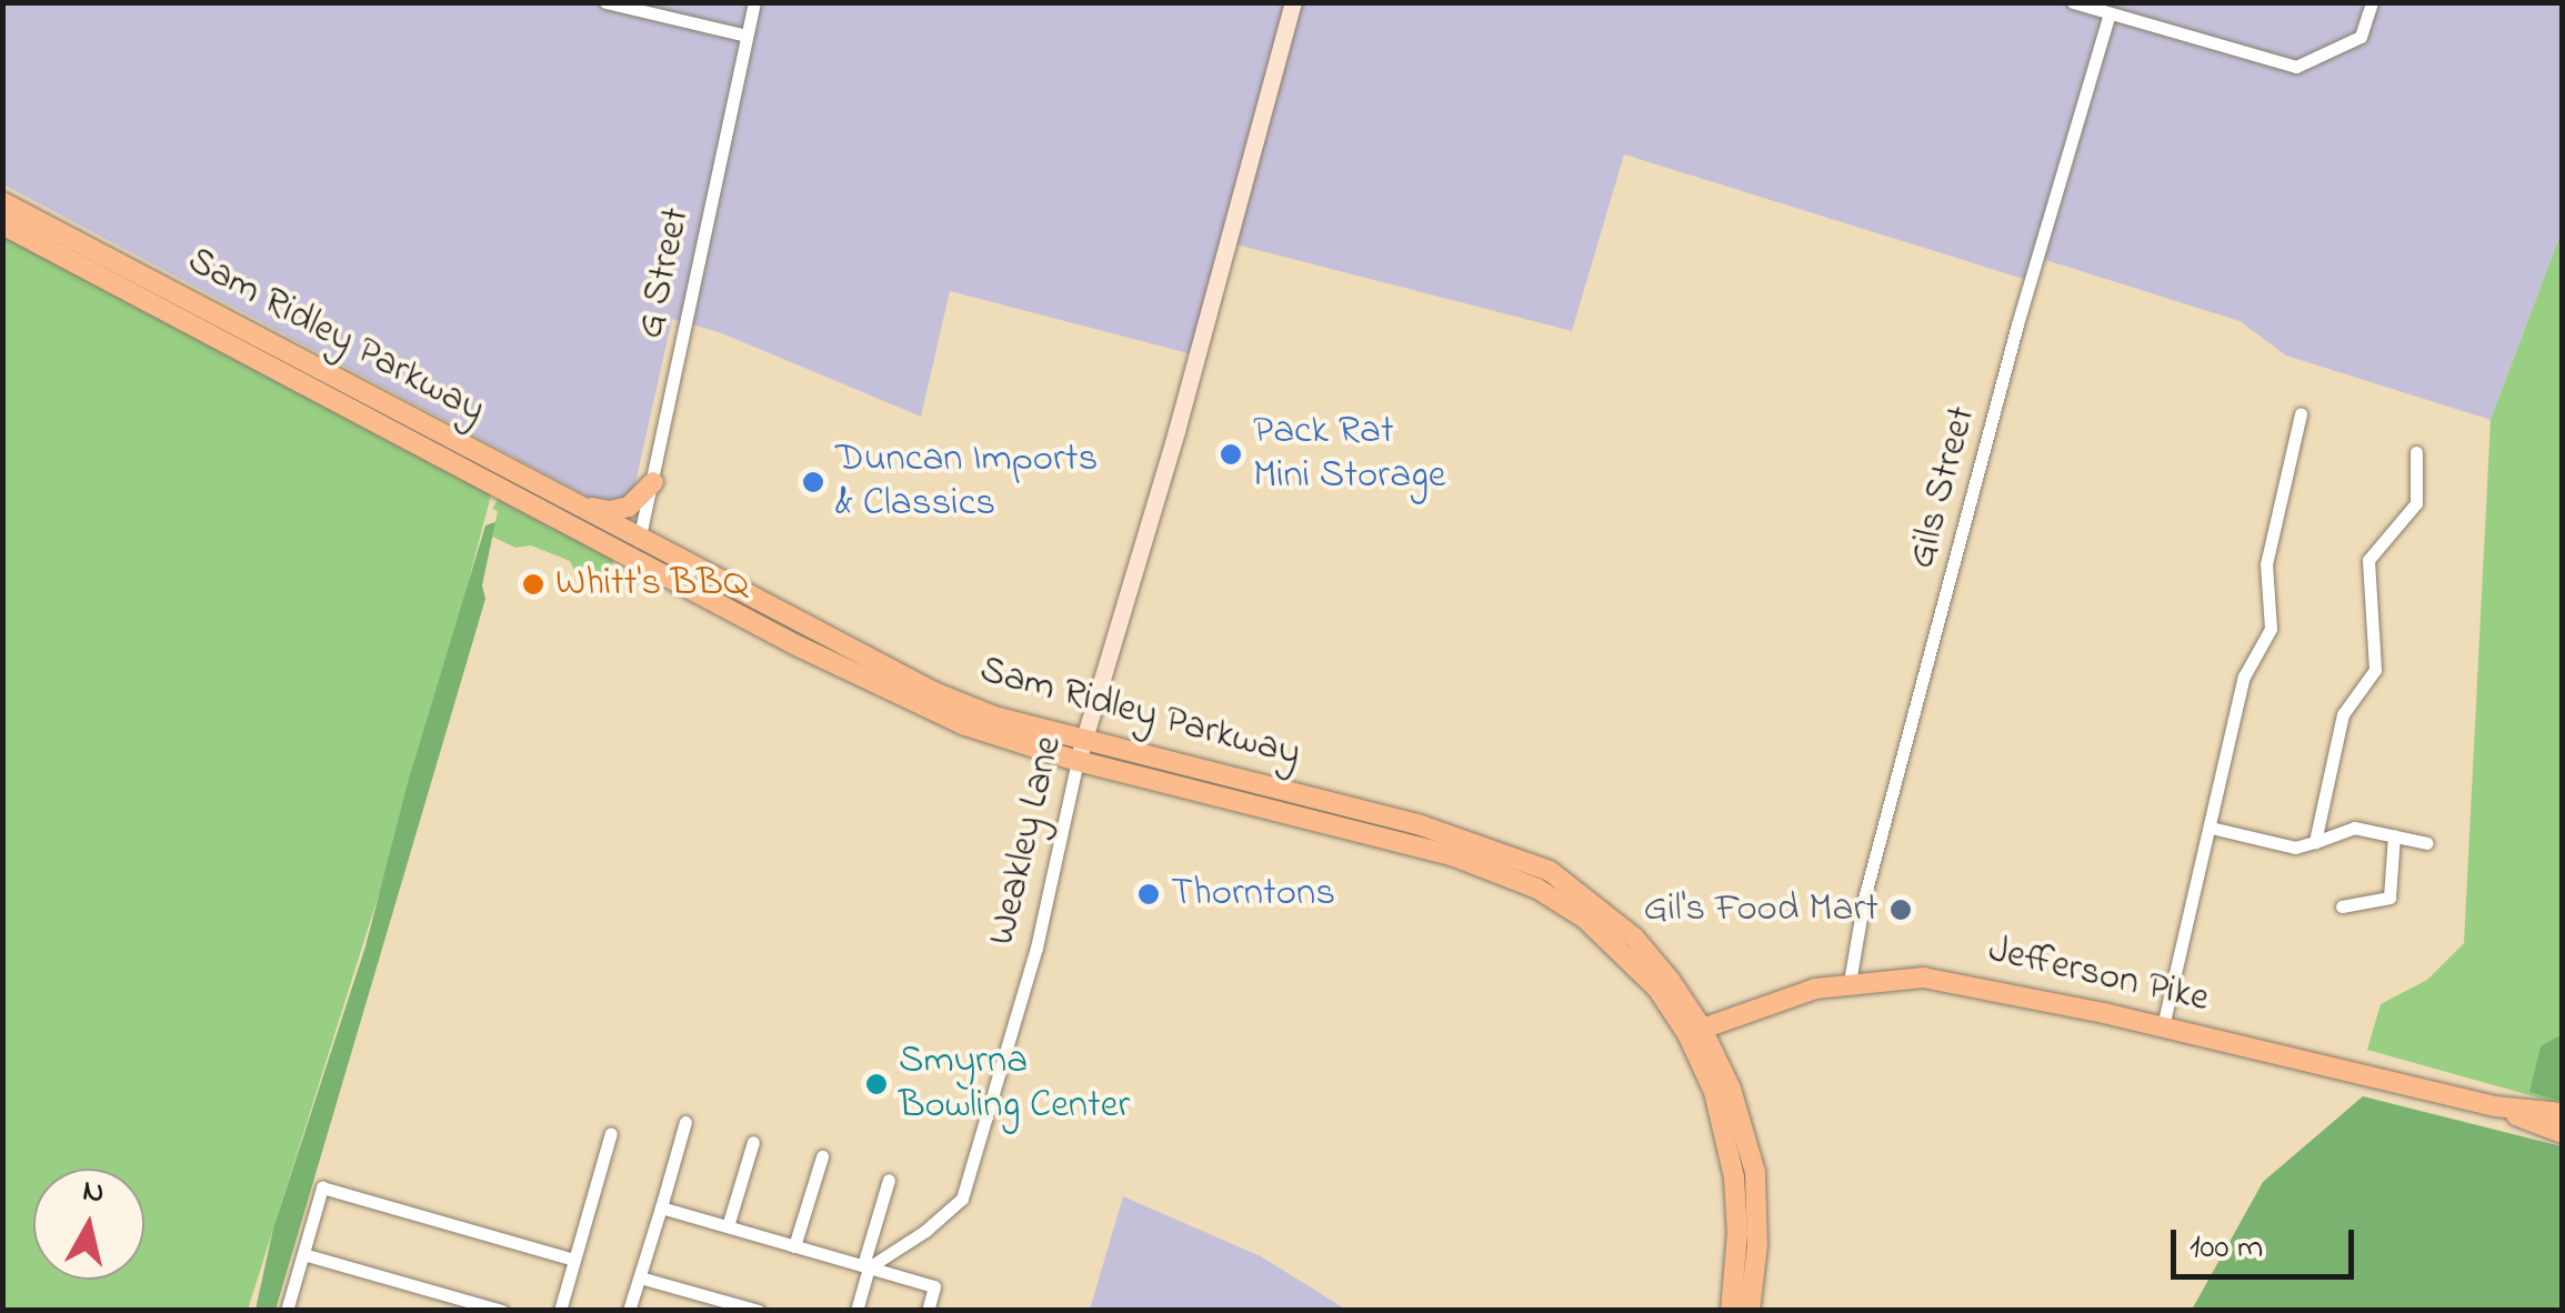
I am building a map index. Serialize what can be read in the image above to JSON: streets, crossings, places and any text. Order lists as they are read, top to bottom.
{
  "streets": {
    "main road": ["Sam Ridley Parkway", "Weakley Lane", "Jefferson Pike"],
    "street": ["G Street", "Gils Street"]
  },
  "crossings": [
    ["G Street", "Sam Ridley Parkway"],
    ["Sam Ridley Parkway", "Weakley Lane"],
    ["Sam Ridley Parkway", "Jefferson Pike"],
    ["Gils Street", "Jefferson Pike"]
  ],
  "places": [
    "Pack Rat Mini Storage",
    "Duncan Imports & Classics",
    "Whitt's BBQ",
    "Thorntons",
    "Gil's Food Mart",
    "Smyrna Bowling Center"
  ],
  "scale_bar": "100 m",
  "north": "top"
}
